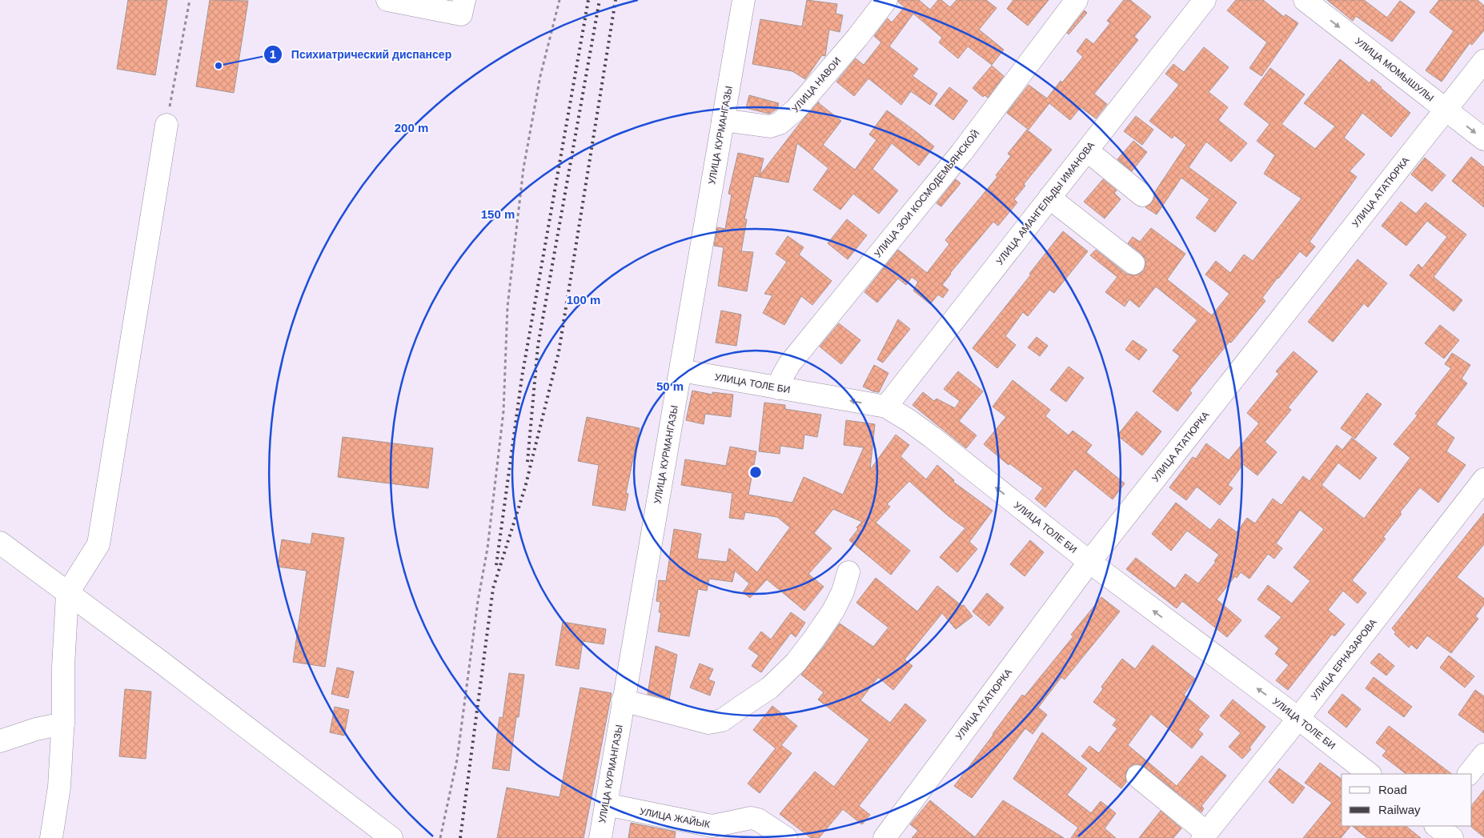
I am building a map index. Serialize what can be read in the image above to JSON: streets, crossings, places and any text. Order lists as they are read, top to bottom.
{
  "streets": {
    "street": [
      "УЛИЦА МОМЫШУЛЫ",
      "УЛИЦА НАВОИ",
      "УЛИЦА КУРМАНГАЗЫ",
      "УЛИЦА АТАТЮРКА",
      "УЛИЦА ЗОИ КОСМОДЕМЬЯНСКОЙ",
      "УЛИЦА АМАНГЕЛЬДЫ ИМАНОВА",
      "УЛИЦА ТОЛЕ БИ",
      "УЛИЦА ЕРНАЗАРОВА",
      "УЛИЦА ЖАЙЫК"
    ]
  },
  "crossings": [
    ["УЛИЦА МОМЫШУЛЫ", "УЛИЦА АТАТЮРКА"],
    ["УЛИЦА НАВОИ", "УЛИЦА КУРМАНГАЗЫ"],
    ["УЛИЦА КУРМАНГАЗЫ", "УЛИЦА ТОЛЕ БИ"],
    ["УЛИЦА КУРМАНГАЗЫ", "УЛИЦА ЖАЙЫК"],
    ["УЛИЦА АТАТЮРКА", "УЛИЦА ТОЛЕ БИ"],
    ["УЛИЦА ЗОИ КОСМОДЕМЬЯНСКОЙ", "УЛИЦА ТОЛЕ БИ"],
    ["УЛИЦА АМАНГЕЛЬДЫ ИМАНОВА", "УЛИЦА ТОЛЕ БИ"],
    ["УЛИЦА ТОЛЕ БИ", "УЛИЦА ЕРНАЗАРОВА"]
  ],
  "one_way": ["УЛИЦА МОМЫШУЛЫ", "УЛИЦА ТОЛЕ БИ"],
  "places": ["Психиатрический диспансер"],
  "legend": ["Road", "Railway"],
  "rings": [
    "200 m",
    "150 m",
    "100 m",
    "50 m"
  ]
}
